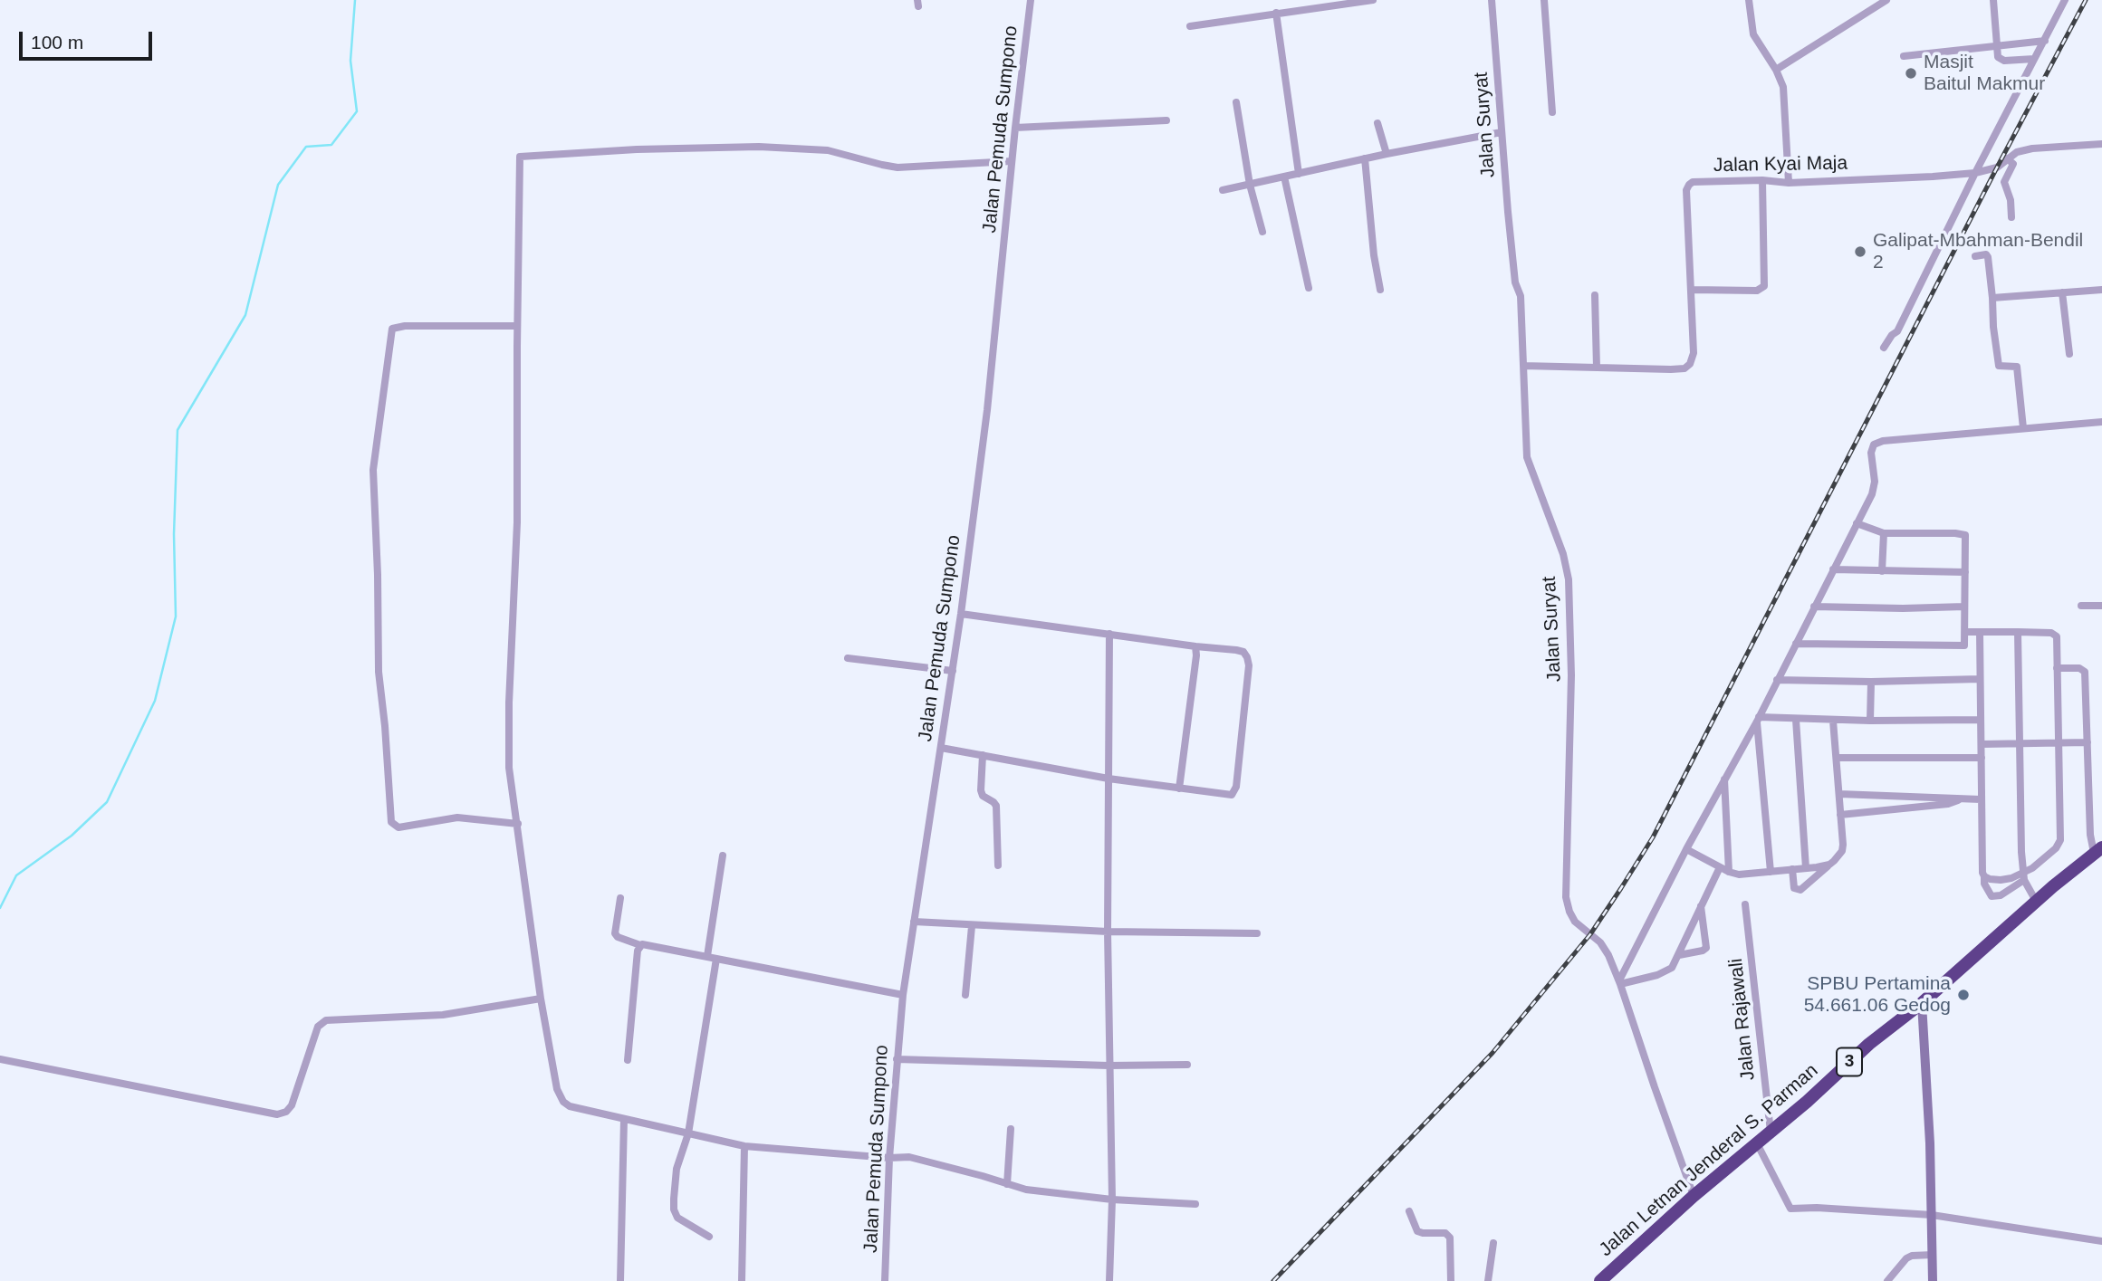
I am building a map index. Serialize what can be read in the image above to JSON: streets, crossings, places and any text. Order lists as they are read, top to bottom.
{
  "streets": {
    "highway": ["3", "Jalan Letnan Jenderal S. Parman"],
    "street": [
      "Jalan Suryat",
      "Jalan Pemuda Sumpono",
      "Jalan Kyai Maja",
      "Jalan Rajawali"
    ]
  },
  "crossings": [
    ["Jalan Suryat", "Jalan Kyai Maja"],
    ["Jalan Suryat", "Jalan Letnan Jenderal S. Parman"],
    ["Jalan Rajawali", "Jalan Letnan Jenderal S. Parman"]
  ],
  "places": ["Masjit Baitul Makmur", "Galipat-Mbahman-Bendil 2", "SPBU Pertamina 54.661.06 Gedog"],
  "scale_bar": "100 m"
}
